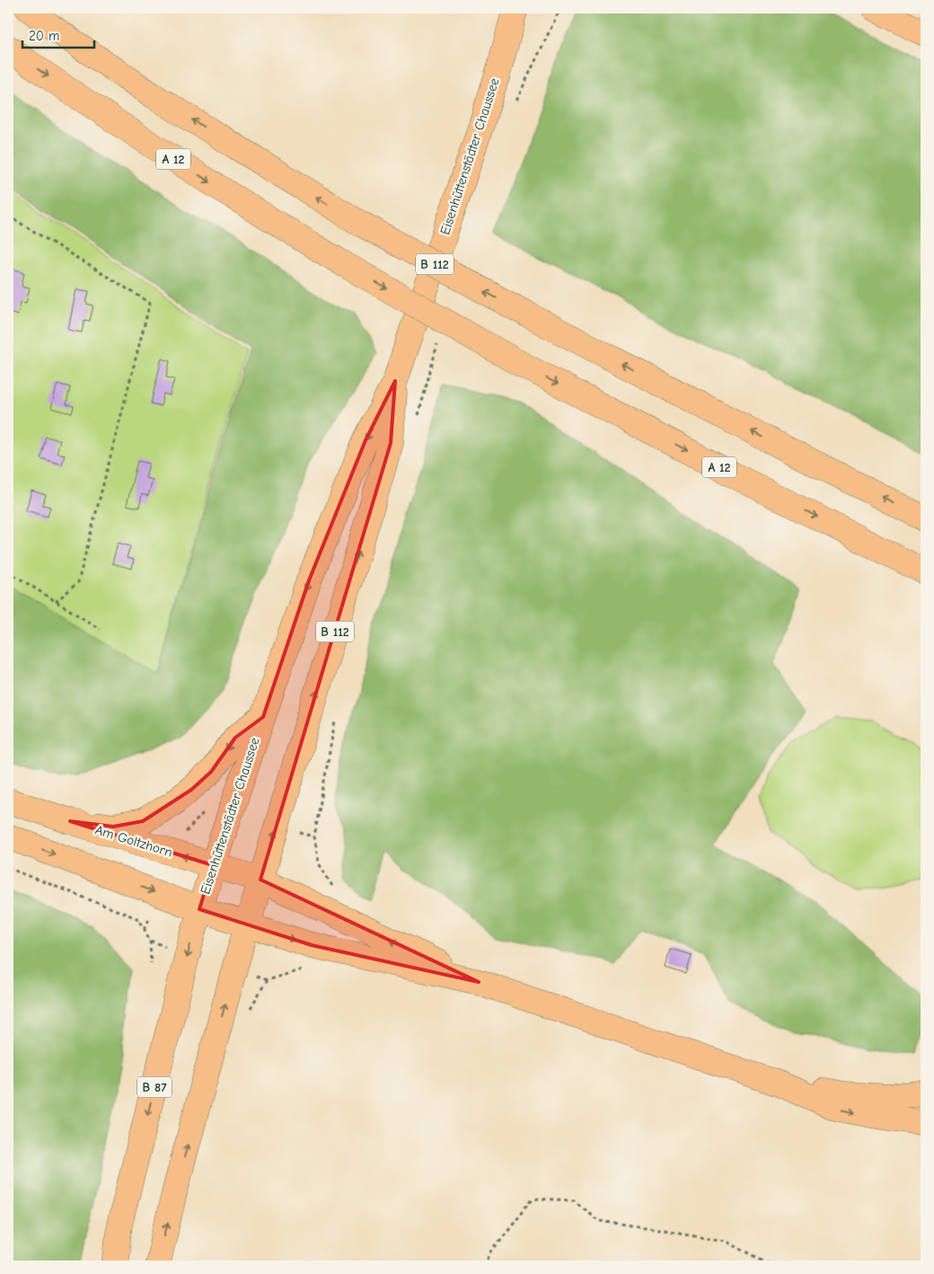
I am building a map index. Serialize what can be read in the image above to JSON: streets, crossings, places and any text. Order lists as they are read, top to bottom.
{
  "streets": {
    "main road": [
      "Eisenhüttenstädter Chaussee",
      "A 12",
      "B 112",
      "Am Goltzhorn",
      "B 87"
    ]
  },
  "crossings": [
    ["Eisenhüttenstädter Chaussee", "Am Goltzhorn"]
  ],
  "scale_bar": "20 m"
}
